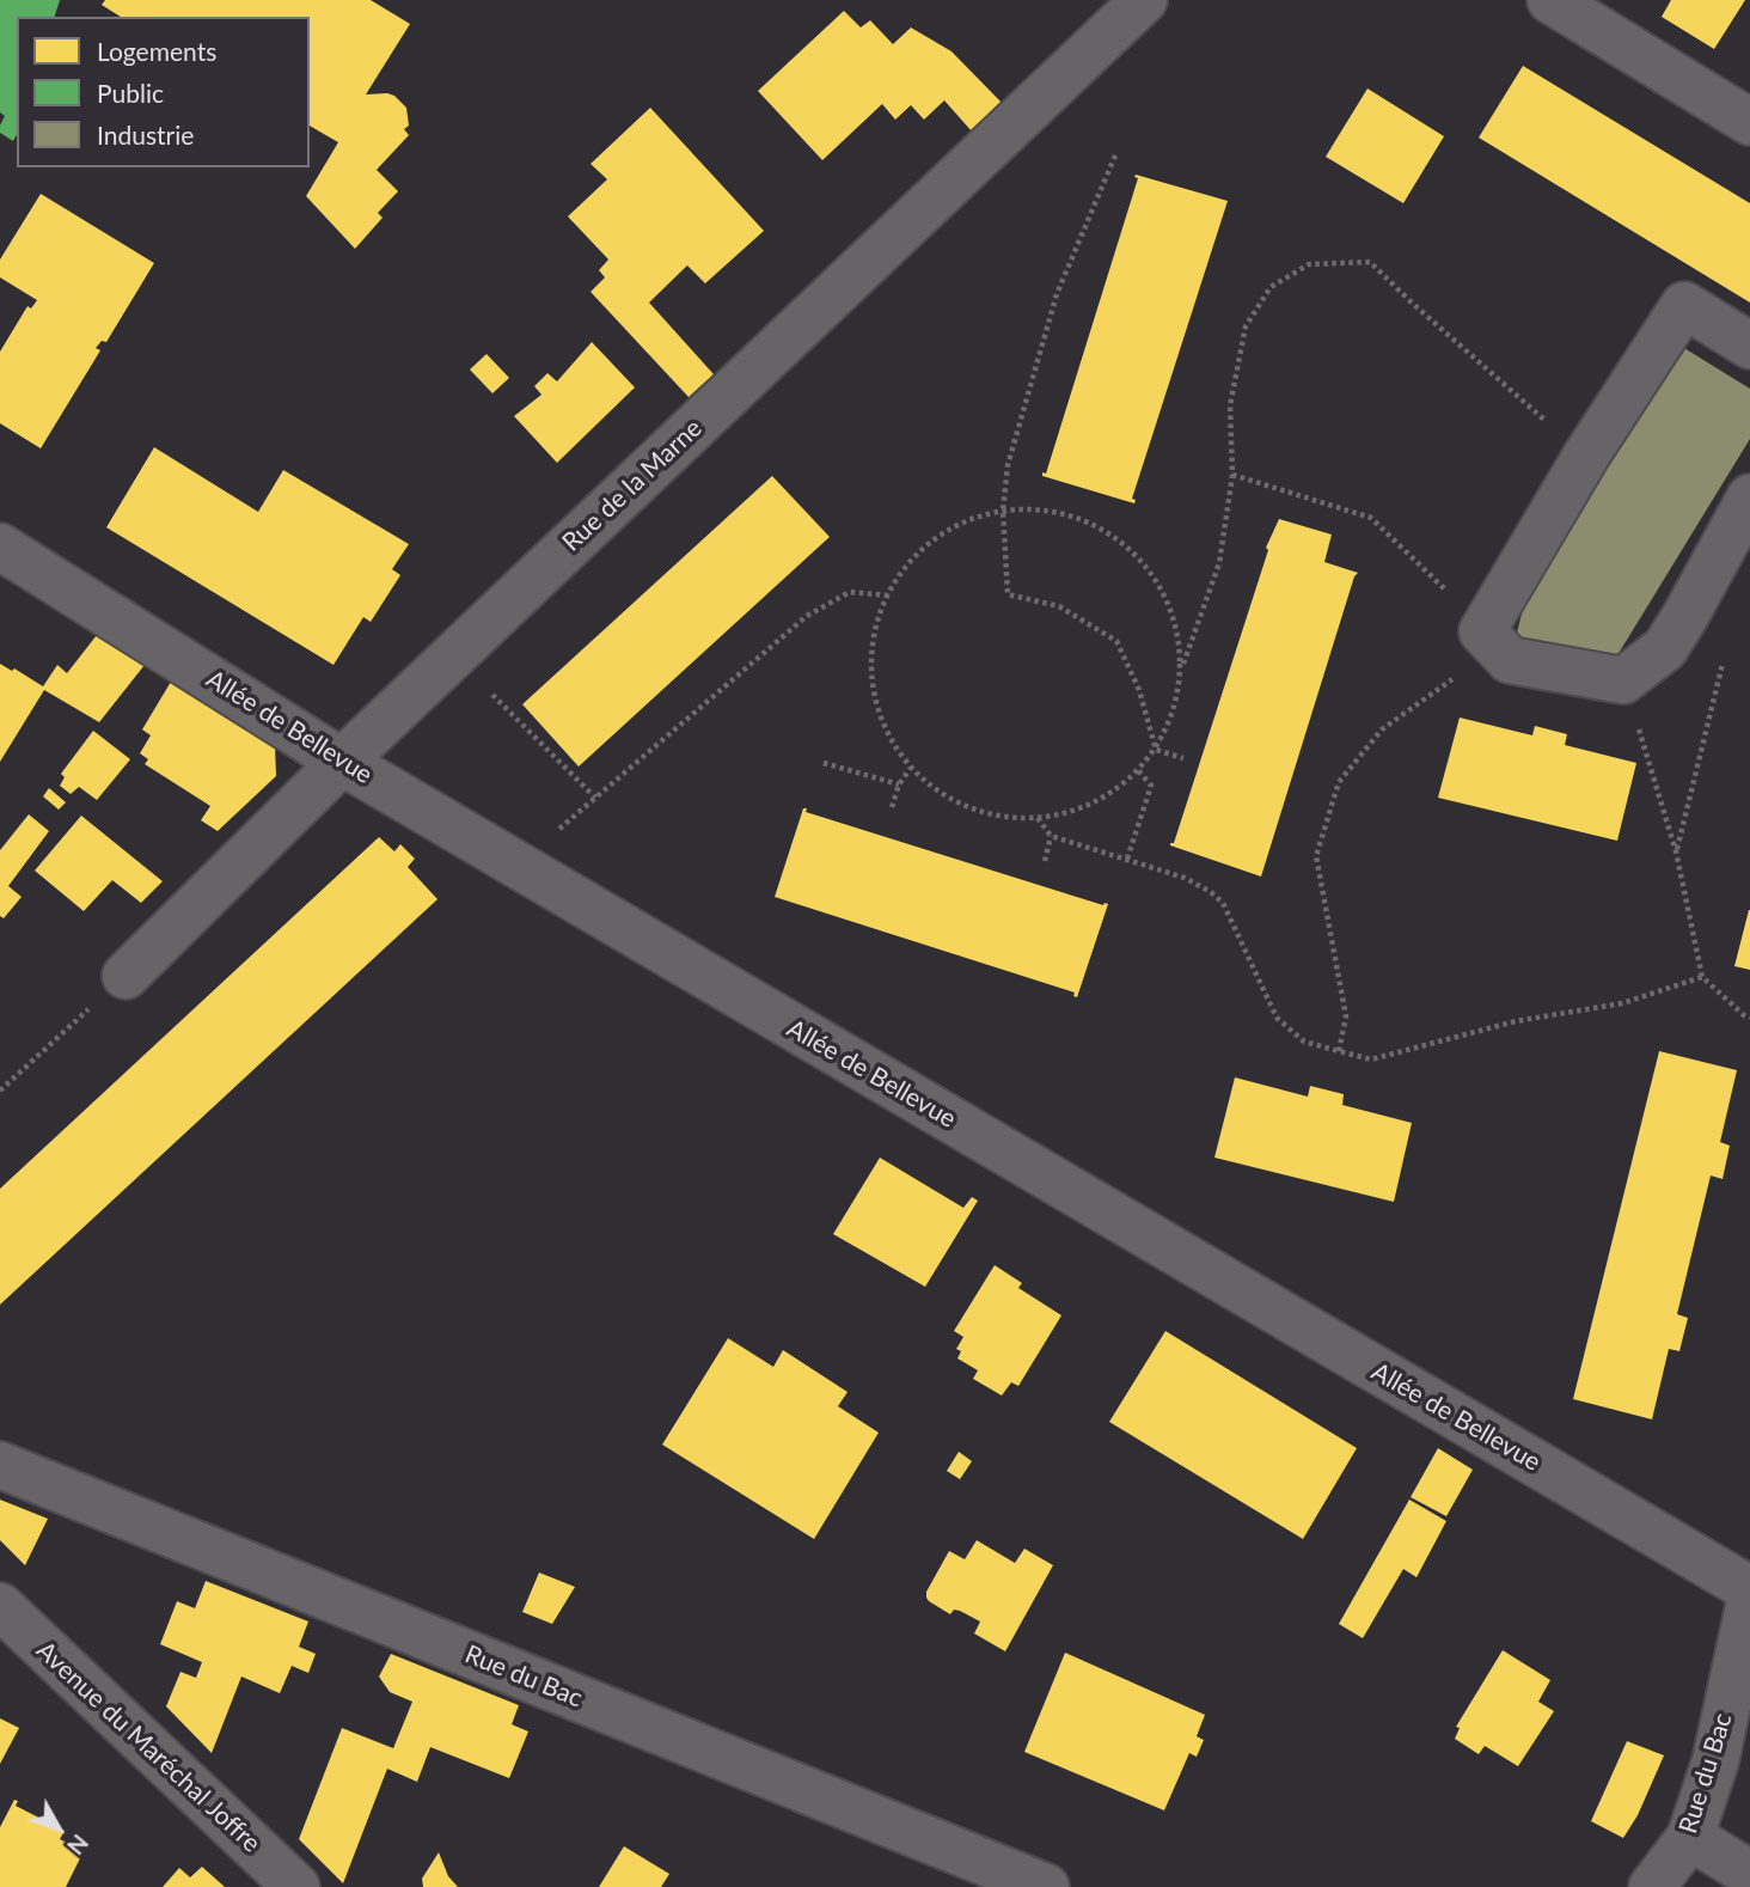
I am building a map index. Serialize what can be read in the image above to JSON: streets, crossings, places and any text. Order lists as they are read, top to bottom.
{
  "streets": {
    "street": [
      "Rue de la Marne",
      "Allée de Bellevue",
      "Rue du Bac",
      "Avenue du Maréchal Joffre"
    ]
  },
  "crossings": [
    ["Rue de la Marne", "Allée de Bellevue"]
  ],
  "legend": ["Logements", "Public", "Industrie"],
  "north": "bottom right"
}
